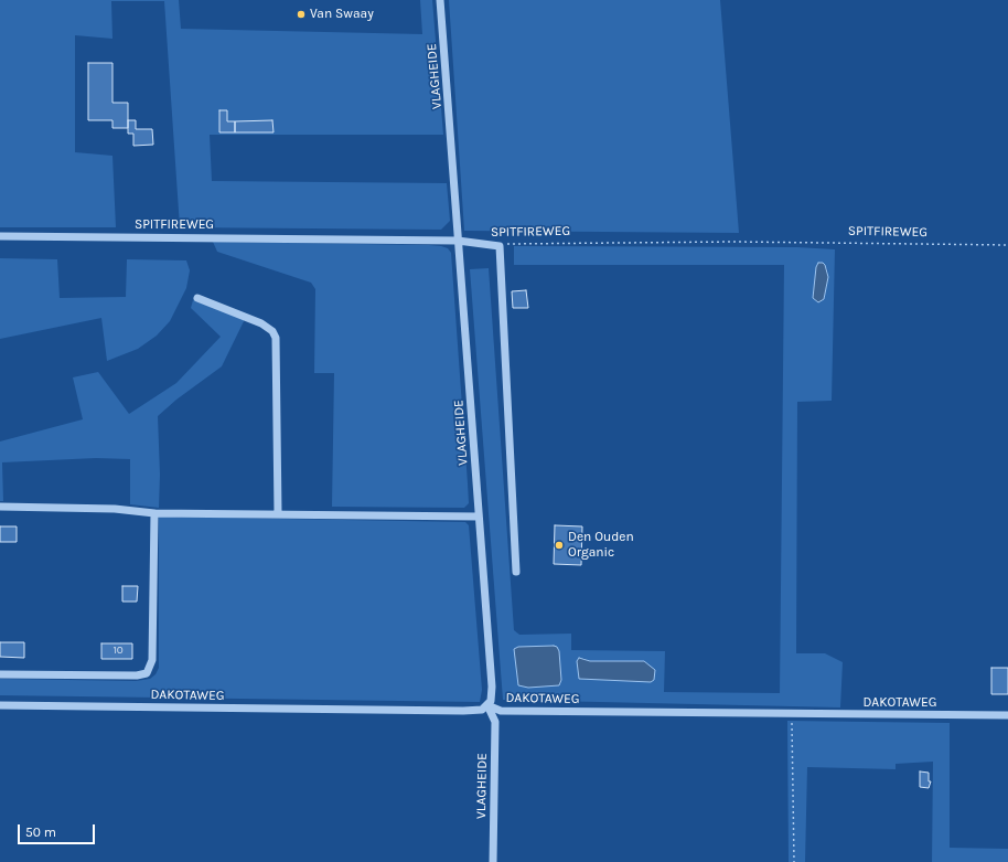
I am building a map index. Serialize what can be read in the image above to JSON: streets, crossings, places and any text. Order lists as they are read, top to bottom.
{
  "streets": {
    "street": ["VLAGHEIDE", "SPITFIREWEG", "DAKOTAWEG"]
  },
  "crossings": [
    ["VLAGHEIDE", "SPITFIREWEG"],
    ["VLAGHEIDE", "DAKOTAWEG"]
  ],
  "places": ["Van Swaay", "Den Ouden Organic"],
  "house_numbers": ["10"],
  "scale_bar": "50 m"
}
